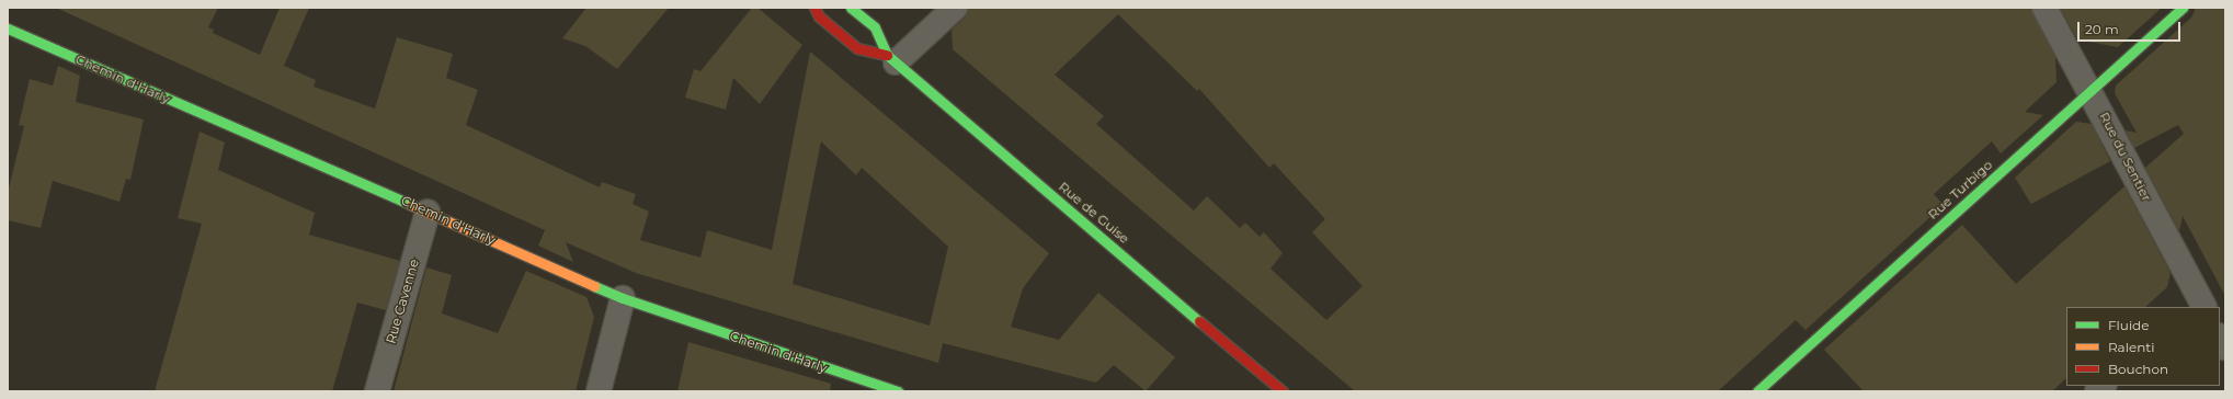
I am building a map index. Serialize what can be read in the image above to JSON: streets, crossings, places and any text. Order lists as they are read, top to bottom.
{
  "streets": {
    "street": [
      "Chemin d'Harly",
      "Rue du Sentier",
      "Rue Turbigo",
      "Rue de Guise",
      "Rue Cavenne"
    ]
  },
  "crossings": [
    ["Chemin d'Harly", "Rue Cavenne"],
    ["Rue du Sentier", "Rue Turbigo"]
  ],
  "legend": ["Fluide", "Ralenti", "Bouchon"],
  "scale_bar": "20 m"
}
